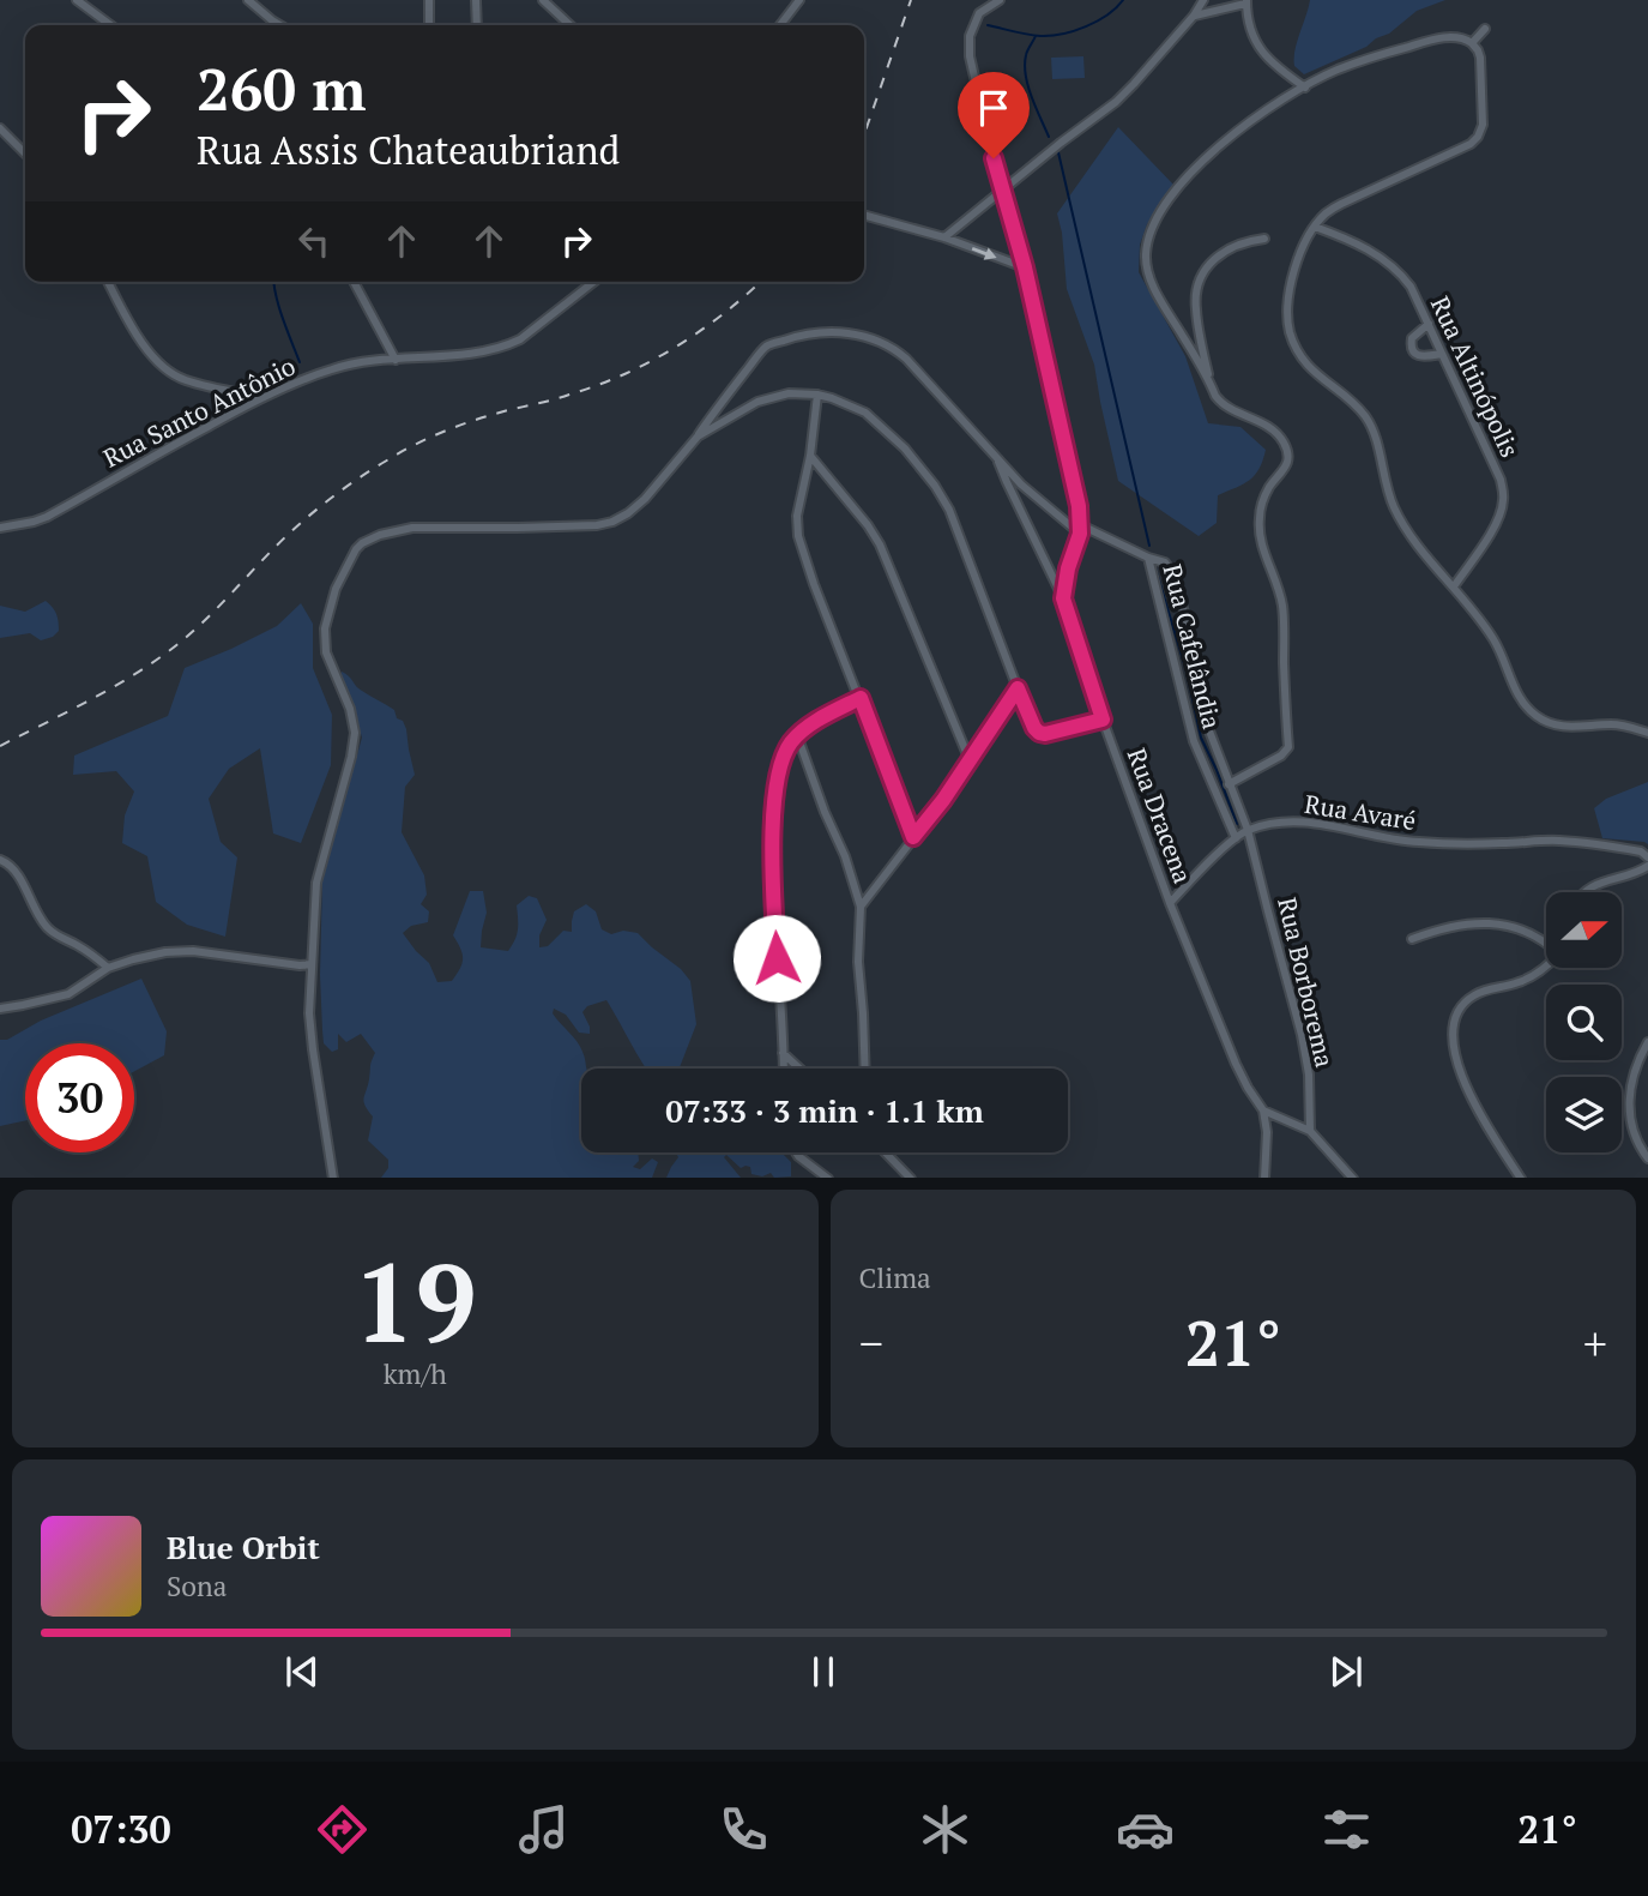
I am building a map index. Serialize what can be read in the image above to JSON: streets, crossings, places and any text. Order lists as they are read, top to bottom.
{
  "streets": {
    "street": [
      "Rua Altinópolis",
      "Rua Santo Antônio",
      "Rua Cafelândia",
      "Rua Avaré",
      "Rua Dracena",
      "Rua Borborema"
    ]
  },
  "crossings": [
    ["Rua Cafelândia", "Rua Avaré"],
    ["Rua Cafelândia", "Rua Borborema"],
    ["Rua Avaré", "Rua Dracena"],
    ["Rua Avaré", "Rua Borborema"]
  ],
  "north": "right",
  "page": {
    "turn": ["260 m", "Rua Assis Chateaubriand"],
    "limit": "30",
    "trip": "07:33 · 3 min · 1.1 km",
    "tile": [
      ["19", "km/h"],
      "Clima"
    ],
    "heat": ["−", "21°", "+"],
    "song": ["Blue Orbit", "Sona"],
    "tabs": ["07:30", "21°"]
  }
}
